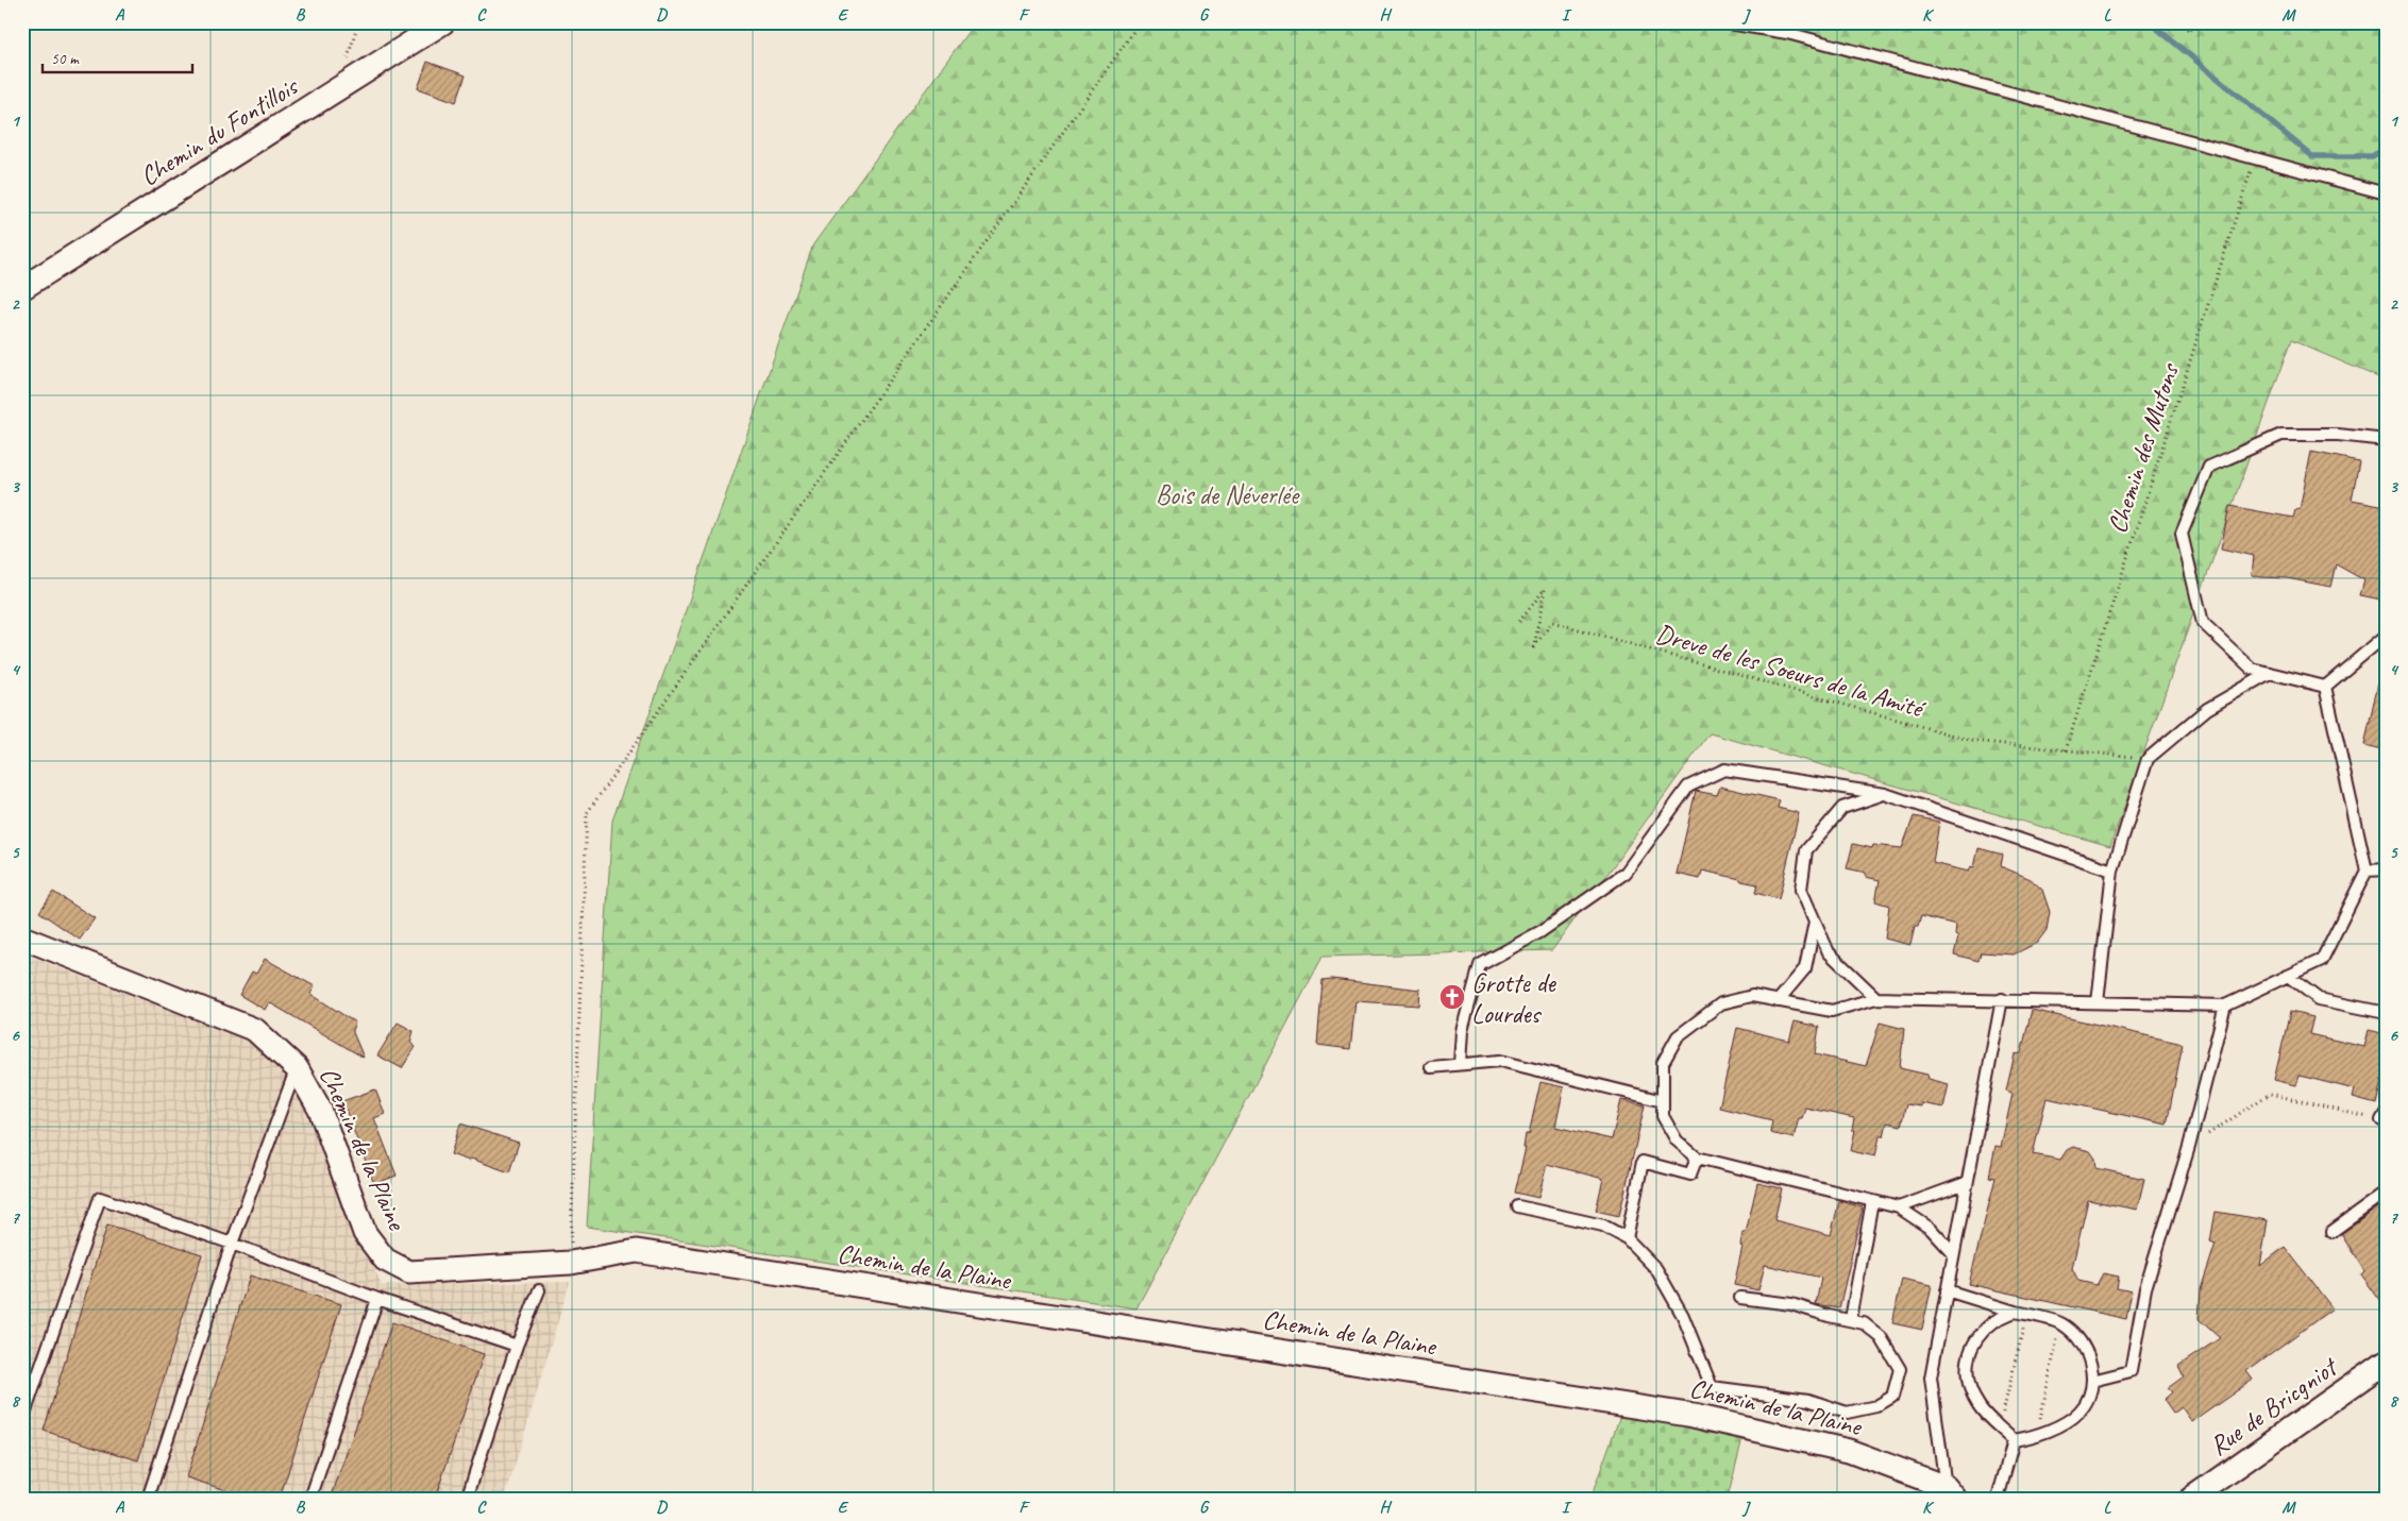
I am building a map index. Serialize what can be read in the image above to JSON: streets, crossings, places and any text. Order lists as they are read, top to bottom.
{
  "streets": {
    "street": ["Chemin du Fontillois", "Chemin de la Plaine", "Rue de Bricgniot"],
    "path": ["Chemin des Mutons", "Dreve de les Soeurs de la Amité"]
  },
  "crossings": [
    ["Chemin des Mutons", "Dreve de les Soeurs de la Amité"]
  ],
  "parks": ["Bois de Néverlée"],
  "places": {
    "church": ["Grotte de Lourdes"]
  },
  "scale_bar": "50 m",
  "grid": {
    "columns": [
      "A",
      "B",
      "C",
      "D",
      "E",
      "F",
      "G",
      "H",
      "I",
      "J",
      "K",
      "L",
      "M"
    ],
    "rows": [
      "1",
      "2",
      "3",
      "4",
      "5",
      "6",
      "7",
      "8"
    ]
  }
}
